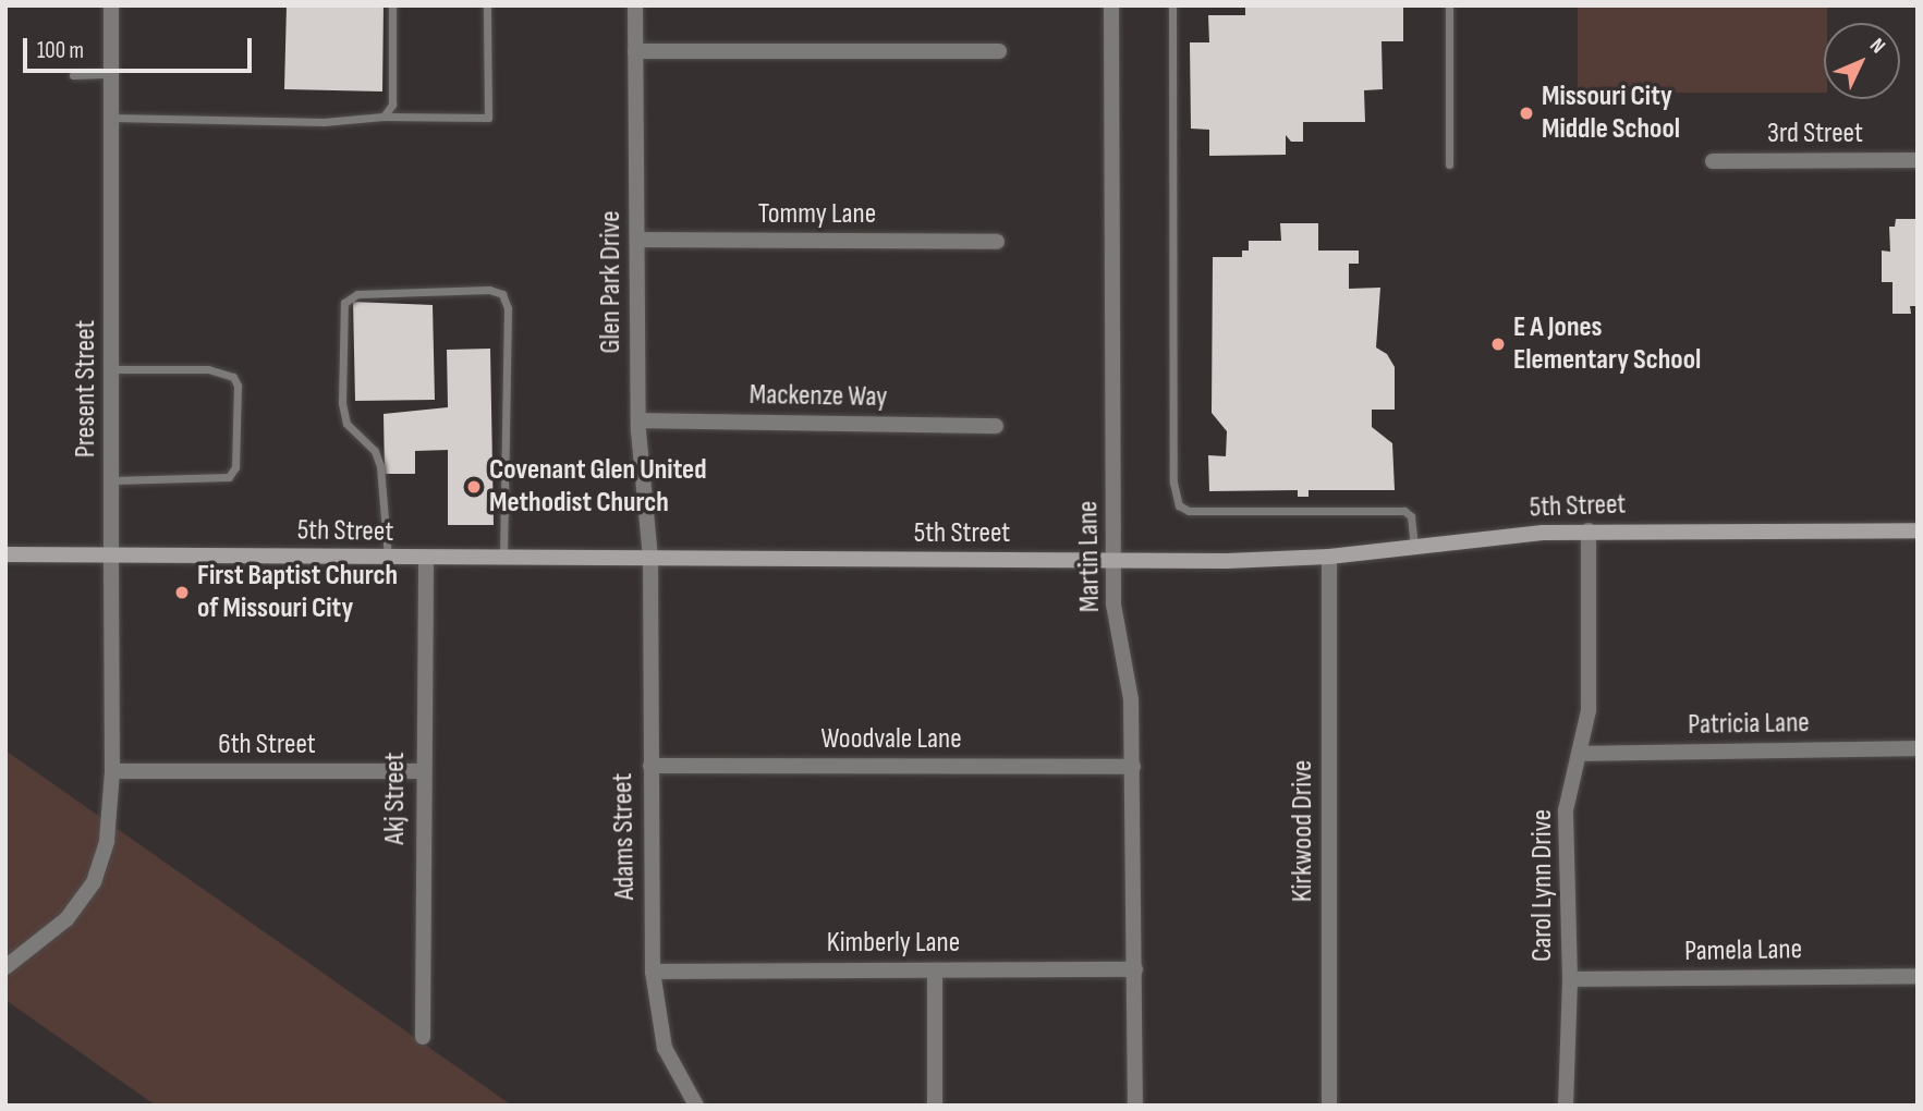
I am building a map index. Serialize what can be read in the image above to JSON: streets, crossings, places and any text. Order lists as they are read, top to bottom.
{
  "streets": {
    "main road": ["5th Street"],
    "street": [
      "3rd Street",
      "Tommy Lane",
      "Glen Park Drive",
      "Present Street",
      "Mackenze Way",
      "Martin Lane",
      "Patricia Lane",
      "Woodvale Lane",
      "6th Street",
      "Akj Street",
      "Kirkwood Drive",
      "Adams Street",
      "Carol Lynn Drive",
      "Kimberly Lane",
      "Pamela Lane"
    ]
  },
  "crossings": [
    ["Tommy Lane", "Glen Park Drive"],
    ["Glen Park Drive", "Mackenze Way"],
    ["Glen Park Drive", "5th Street"],
    ["Glen Park Drive", "Adams Street"],
    ["Present Street", "5th Street"],
    ["Present Street", "6th Street"],
    ["5th Street", "Martin Lane"],
    ["5th Street", "Akj Street"],
    ["5th Street", "Kirkwood Drive"],
    ["5th Street", "Adams Street"],
    ["5th Street", "Carol Lynn Drive"],
    ["Martin Lane", "Woodvale Lane"],
    ["Martin Lane", "Kimberly Lane"],
    ["Patricia Lane", "Carol Lynn Drive"],
    ["Woodvale Lane", "Adams Street"],
    ["6th Street", "Akj Street"],
    ["Adams Street", "Kimberly Lane"],
    ["Carol Lynn Drive", "Pamela Lane"]
  ],
  "places": [
    "Missouri City Middle School",
    "E A Jones Elementary School",
    "Covenant Glen United Methodist Church",
    "First Baptist Church of Missouri City"
  ],
  "scale_bar": "100 m",
  "north": "top right"
}
